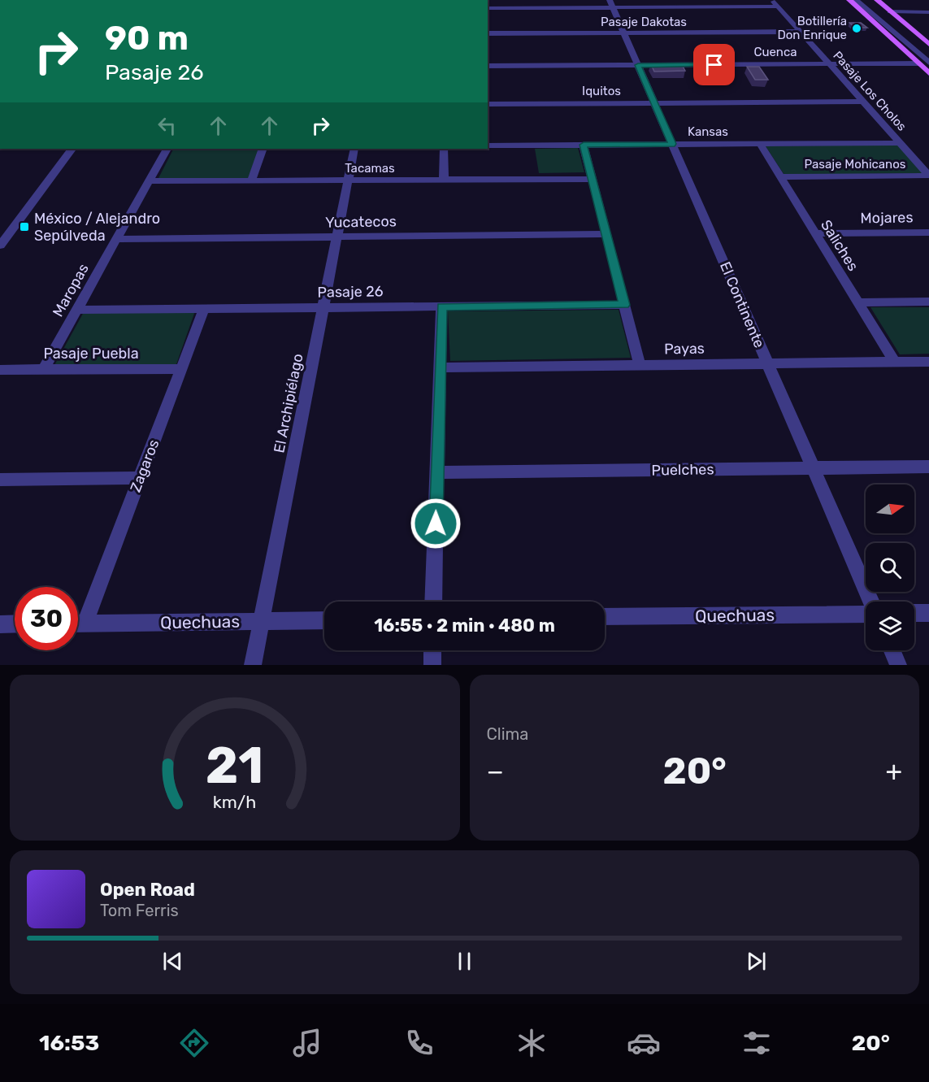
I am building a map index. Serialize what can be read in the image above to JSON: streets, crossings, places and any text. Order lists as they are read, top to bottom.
{
  "streets": {
    "street": [
      "Pasaje Dakotas",
      "Cuenca",
      "Iquitos",
      "Pasaje Los Cholos",
      "Kansas",
      "Pasaje Mohicanos",
      "Tacamas",
      "Mojares",
      "Yucatecos",
      "Saliches",
      "Maropas",
      "Pasaje 26",
      "El Continente",
      "Payas",
      "Pasaje Puebla",
      "El Archipiélago",
      "Zagaros",
      "Puelches",
      "Quechuas"
    ]
  },
  "crossings": [
    ["Pasaje Dakotas", "Pasaje Los Cholos"],
    ["Pasaje Dakotas", "El Continente"],
    ["Cuenca", "Pasaje Los Cholos"],
    ["Cuenca", "El Continente"],
    ["Iquitos", "Pasaje Los Cholos"],
    ["Iquitos", "El Continente"],
    ["Pasaje Los Cholos", "Kansas"],
    ["Pasaje Los Cholos", "Pasaje Mohicanos"],
    ["Kansas", "Saliches"],
    ["Kansas", "El Continente"],
    ["Pasaje Mohicanos", "Saliches"],
    ["Tacamas", "Maropas"],
    ["Tacamas", "El Archipiélago"],
    ["Mojares", "Saliches"],
    ["Yucatecos", "Maropas"],
    ["Yucatecos", "El Archipiélago"],
    ["Saliches", "Payas"],
    ["Maropas", "Pasaje 26"],
    ["Maropas", "Pasaje Puebla"],
    ["Pasaje 26", "El Archipiélago"],
    ["Pasaje 26", "Zagaros"],
    ["El Continente", "Payas"],
    ["El Continente", "Puelches"],
    ["Pasaje Puebla", "Zagaros"],
    ["El Archipiélago", "Quechuas"],
    ["Zagaros", "Quechuas"]
  ],
  "places": {
    "other": ["Botillería Don Enrique"],
    "transit": ["México / Alejandro Sepúlveda"]
  },
  "north": "right",
  "page": {
    "turn": ["90 m", "Pasaje 26"],
    "limit": "30",
    "trip": "16:55 · 2 min · 480 m",
    "tile": "Clima",
    "heat": ["−", "20°", "+"],
    "song": ["Open Road", "Tom Ferris"],
    "tabs": ["16:53", "20°"],
    "gauge": ["21", "km/h"]
  }
}
